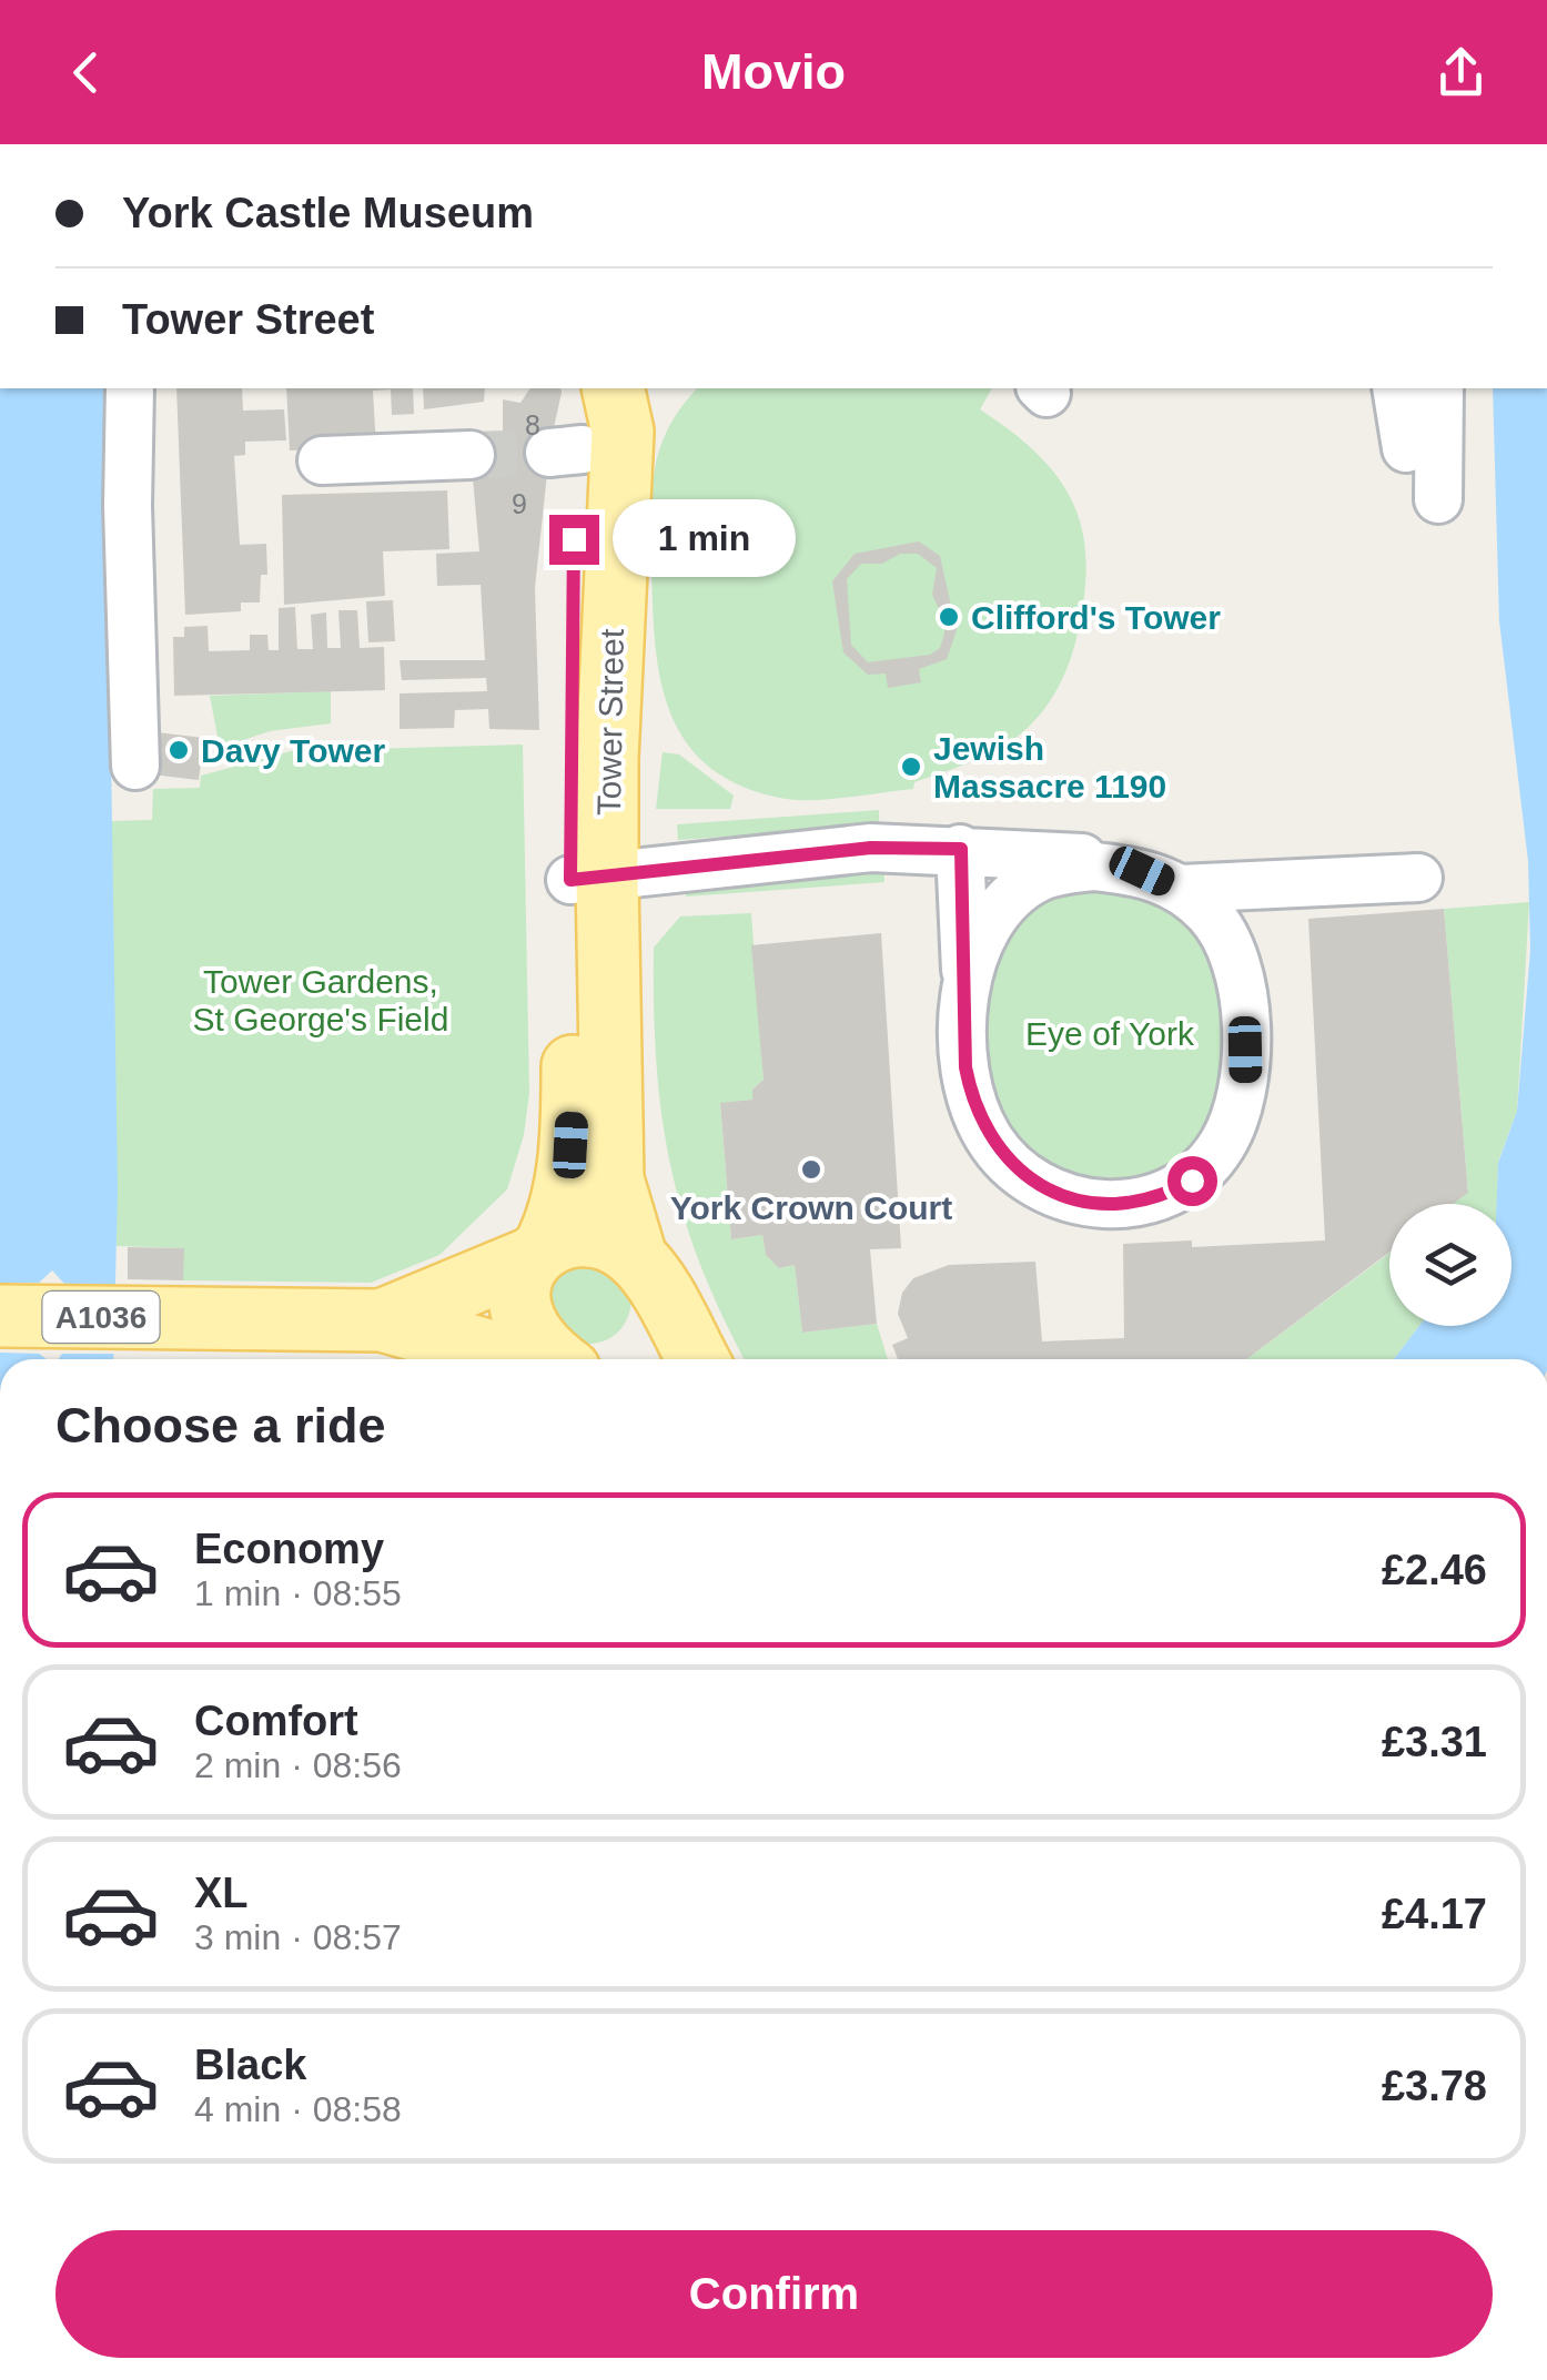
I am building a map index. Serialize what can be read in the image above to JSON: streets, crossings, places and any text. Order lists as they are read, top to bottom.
{
  "streets": {
    "main road": ["Tower Street", "A1036"]
  },
  "crossings": [
    ["Tower Street", "A1036"]
  ],
  "parks": ["Tower Gardens, St George's Field", "Eye of York"],
  "places": [
    "Clifford's Tower",
    "Davy Tower",
    "Jewish Massacre 1190",
    "York Crown Court"
  ],
  "house_numbers": ["8", "9"],
  "page": {
    "header": "Movio",
    "banner": ["York Castle Museum", "Tower Street"],
    "bubble": "1 min",
    "heading": "Choose a ride",
    "list": [
      {
        "name": "Economy",
        "note": "1 min · 08:55",
        "value": "£2.46"
      },
      {
        "name": "Comfort",
        "note": "2 min · 08:56",
        "value": "£3.31"
      },
      {
        "name": "XL",
        "note": "3 min · 08:57",
        "value": "£4.17"
      },
      {
        "name": "Black",
        "note": "4 min · 08:58",
        "value": "£3.78"
      }
    ],
    "buttons": "Confirm"
  }
}
